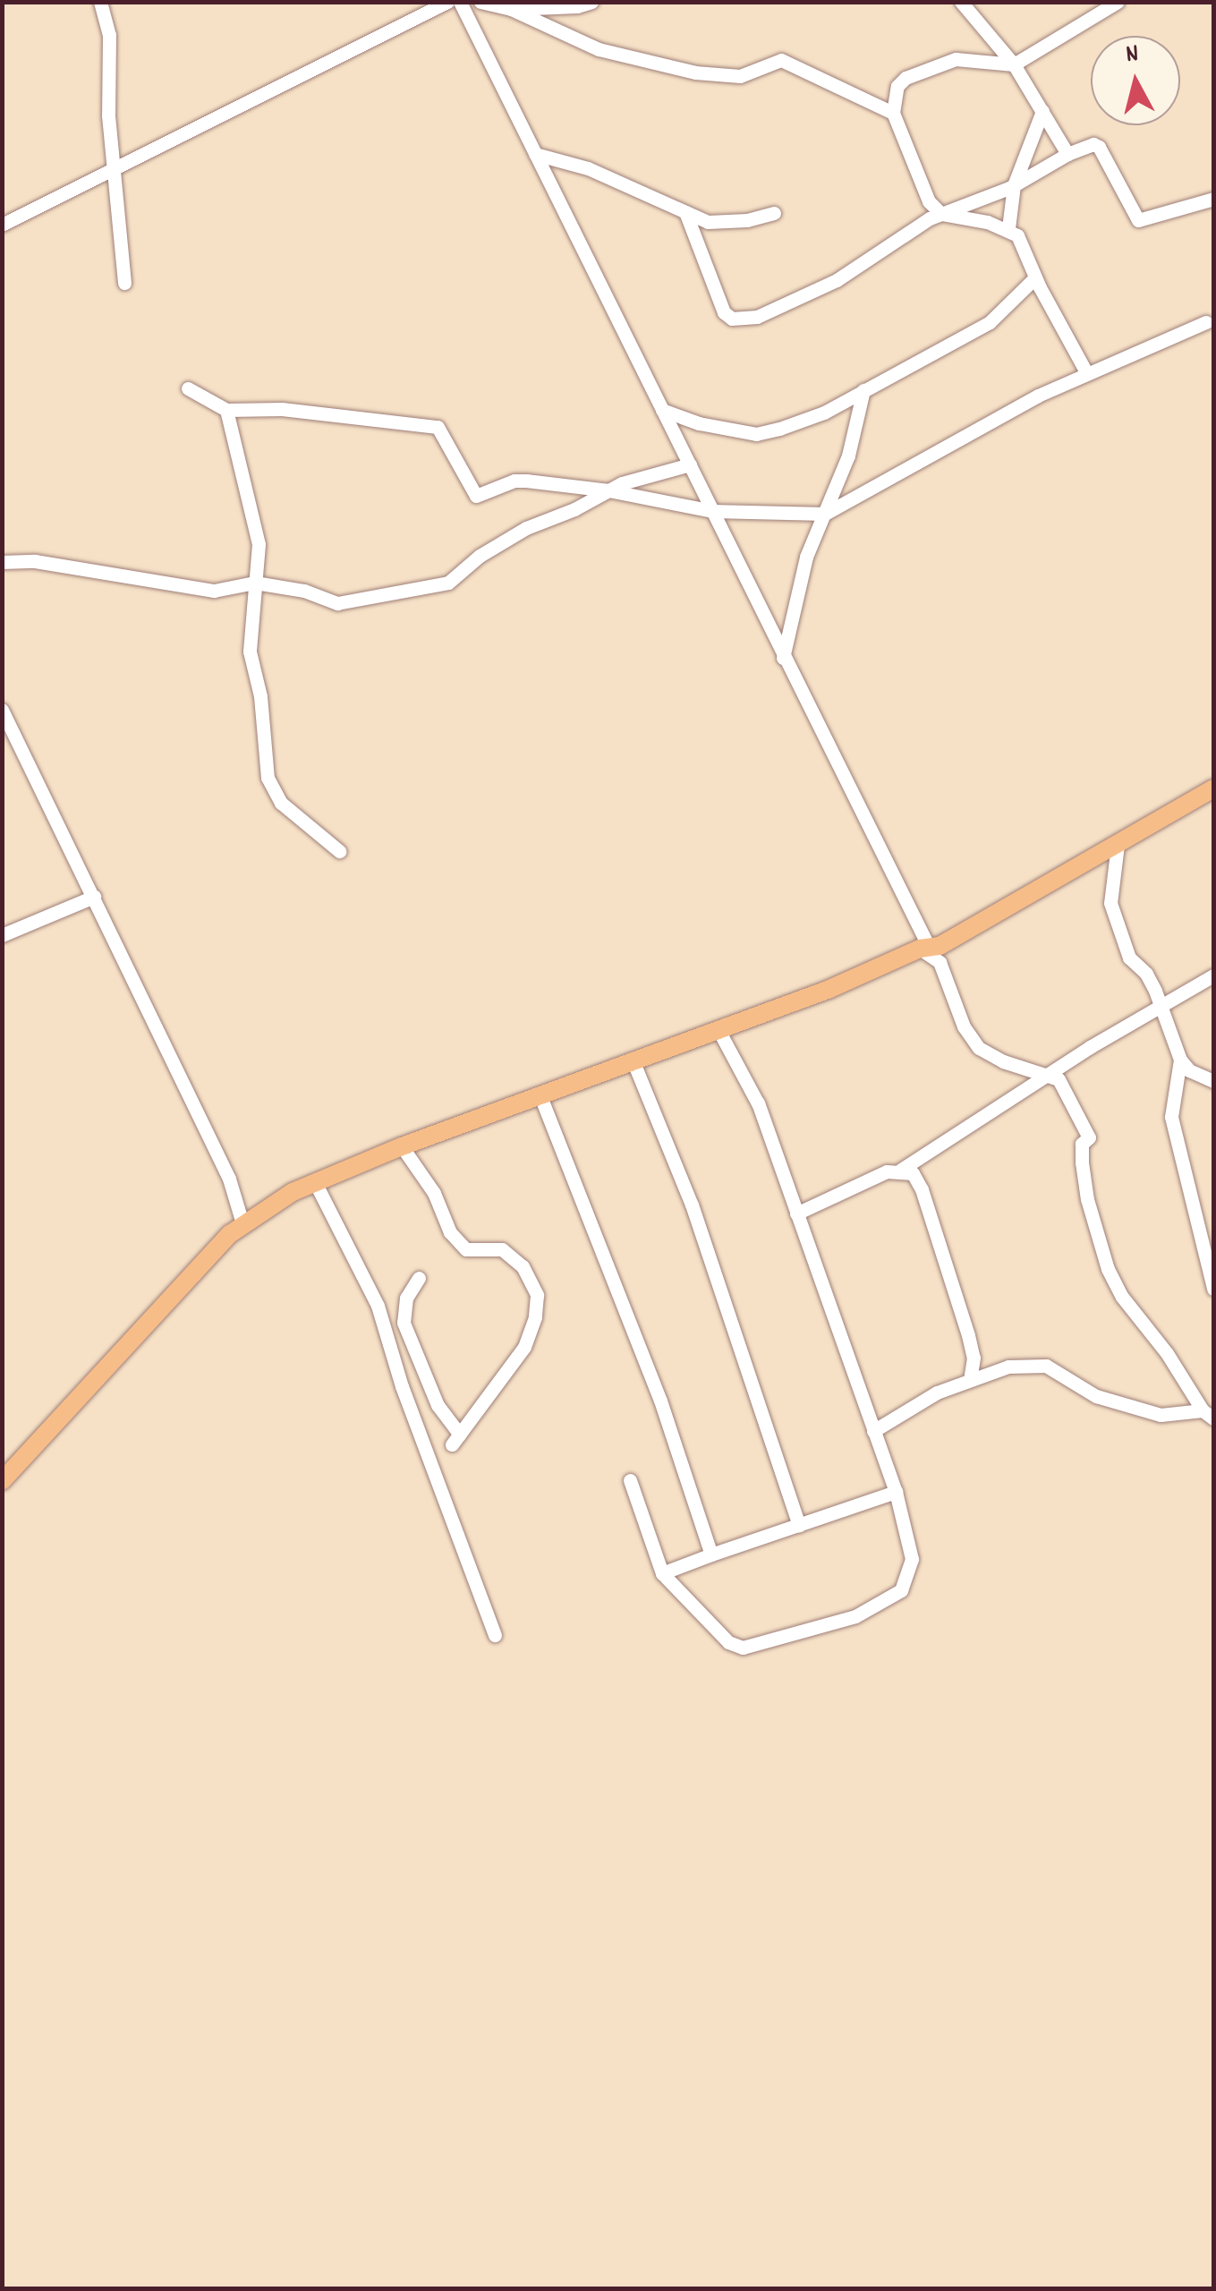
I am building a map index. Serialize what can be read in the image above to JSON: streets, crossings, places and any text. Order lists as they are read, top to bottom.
{
  "north": "top"
}
